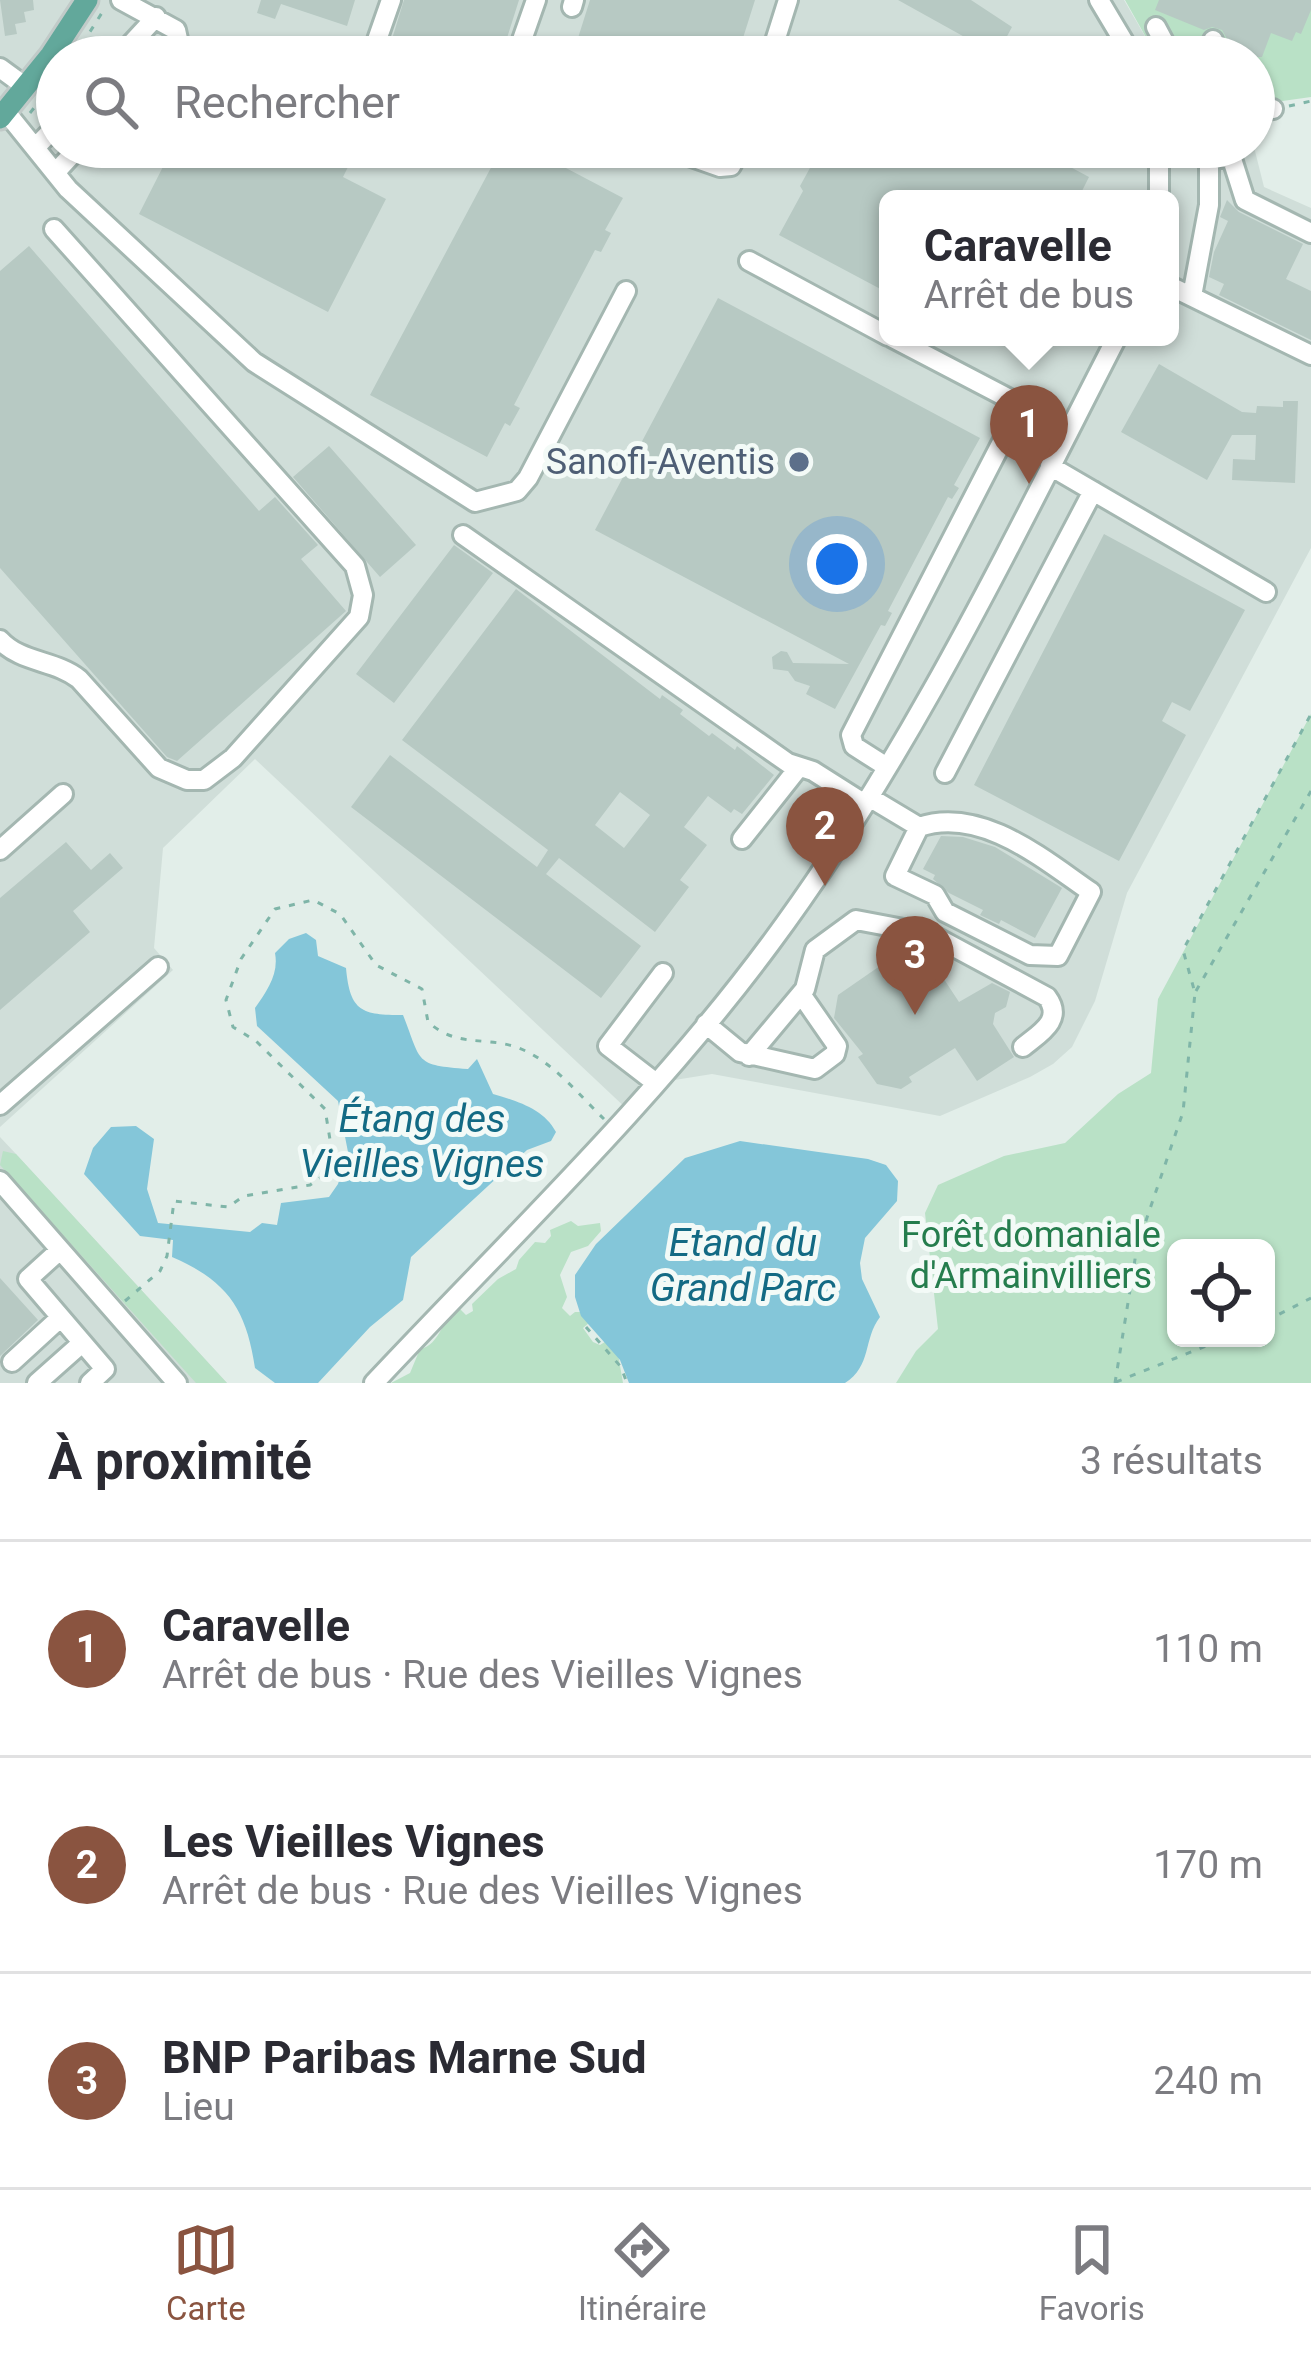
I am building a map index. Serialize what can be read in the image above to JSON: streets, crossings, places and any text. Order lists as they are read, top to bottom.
{
  "water": ["Étang des Vieilles Vignes", "Etand du Grand Parc"],
  "parks": ["Forêt domaniale d'Armainvilliers"],
  "places": ["Sanofi-Aventis"],
  "page": {
    "search": "Rechercher",
    "popup": ["Caravelle", "Arrêt de bus"],
    "pins": ["1", "2", "3"],
    "heading": ["À proximité", "3 résultats"],
    "list": [
      {
        "mark": "1",
        "name": "Caravelle",
        "note": "Arrêt de bus · Rue des Vieilles Vignes",
        "value": "110 m"
      },
      {
        "mark": "2",
        "name": "Les Vieilles Vignes",
        "note": "Arrêt de bus · Rue des Vieilles Vignes",
        "value": "170 m"
      },
      {
        "mark": "3",
        "name": "BNP Paribas Marne Sud",
        "note": "Lieu",
        "value": "240 m"
      }
    ],
    "nav": ["Carte", "Itinéraire", "Favoris"]
  }
}
